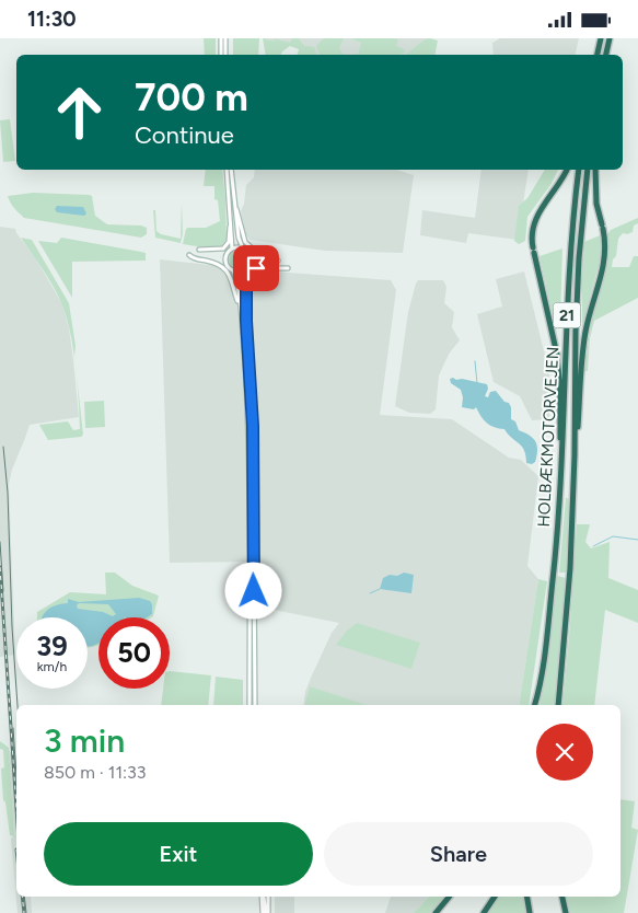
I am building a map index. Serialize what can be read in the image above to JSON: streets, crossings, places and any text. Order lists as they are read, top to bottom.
{
  "streets": {
    "highway": ["21", "HOLBÆKMOTORVEJEN"]
  },
  "page": {
    "status": "11:30",
    "turn": ["700 m", "Continue"],
    "speed": "39 km/h",
    "limit": "50",
    "heading": ["3 min", "850 m · 11:33"],
    "buttons": ["Exit", "Share"]
  }
}
